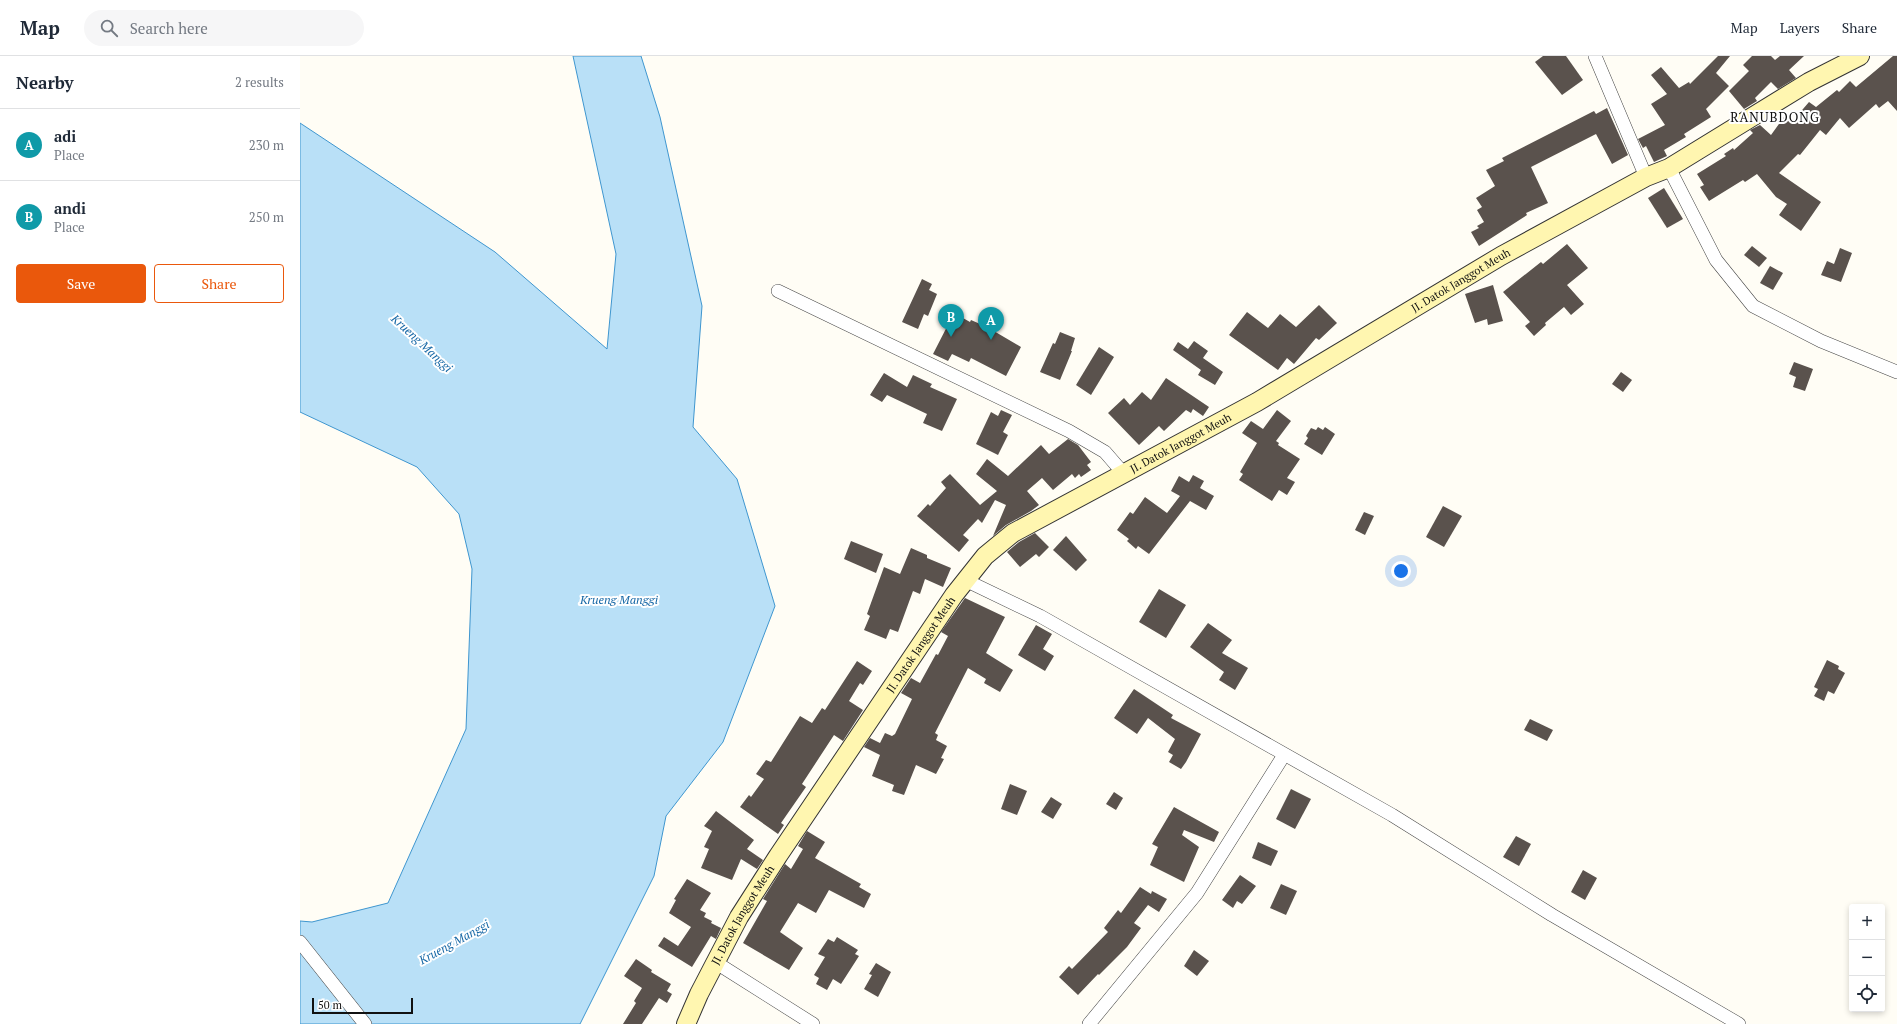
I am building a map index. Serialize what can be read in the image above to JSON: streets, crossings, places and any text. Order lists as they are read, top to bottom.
{
  "streets": {
    "street": ["JI. Datok Janggot Meuh"]
  },
  "districts": ["RANUBDONG"],
  "water": ["Krueng Manggi"],
  "scale_bar": "50 m",
  "page": {
    "header": "Map",
    "search": "Search here",
    "nav": ["Map", "Layers", "Share"],
    "heading": ["Nearby", "2 results"],
    "list": [
      {
        "mark": "A",
        "name": "adi",
        "note": "Place",
        "value": "230 m"
      },
      {
        "mark": "B",
        "name": "andi",
        "note": "Place",
        "value": "250 m"
      }
    ],
    "buttons": ["Save", "Share"],
    "pins": ["B", "A"],
    "map_buttons": ["+", "−"],
    "scale": "50 m"
  }
}
